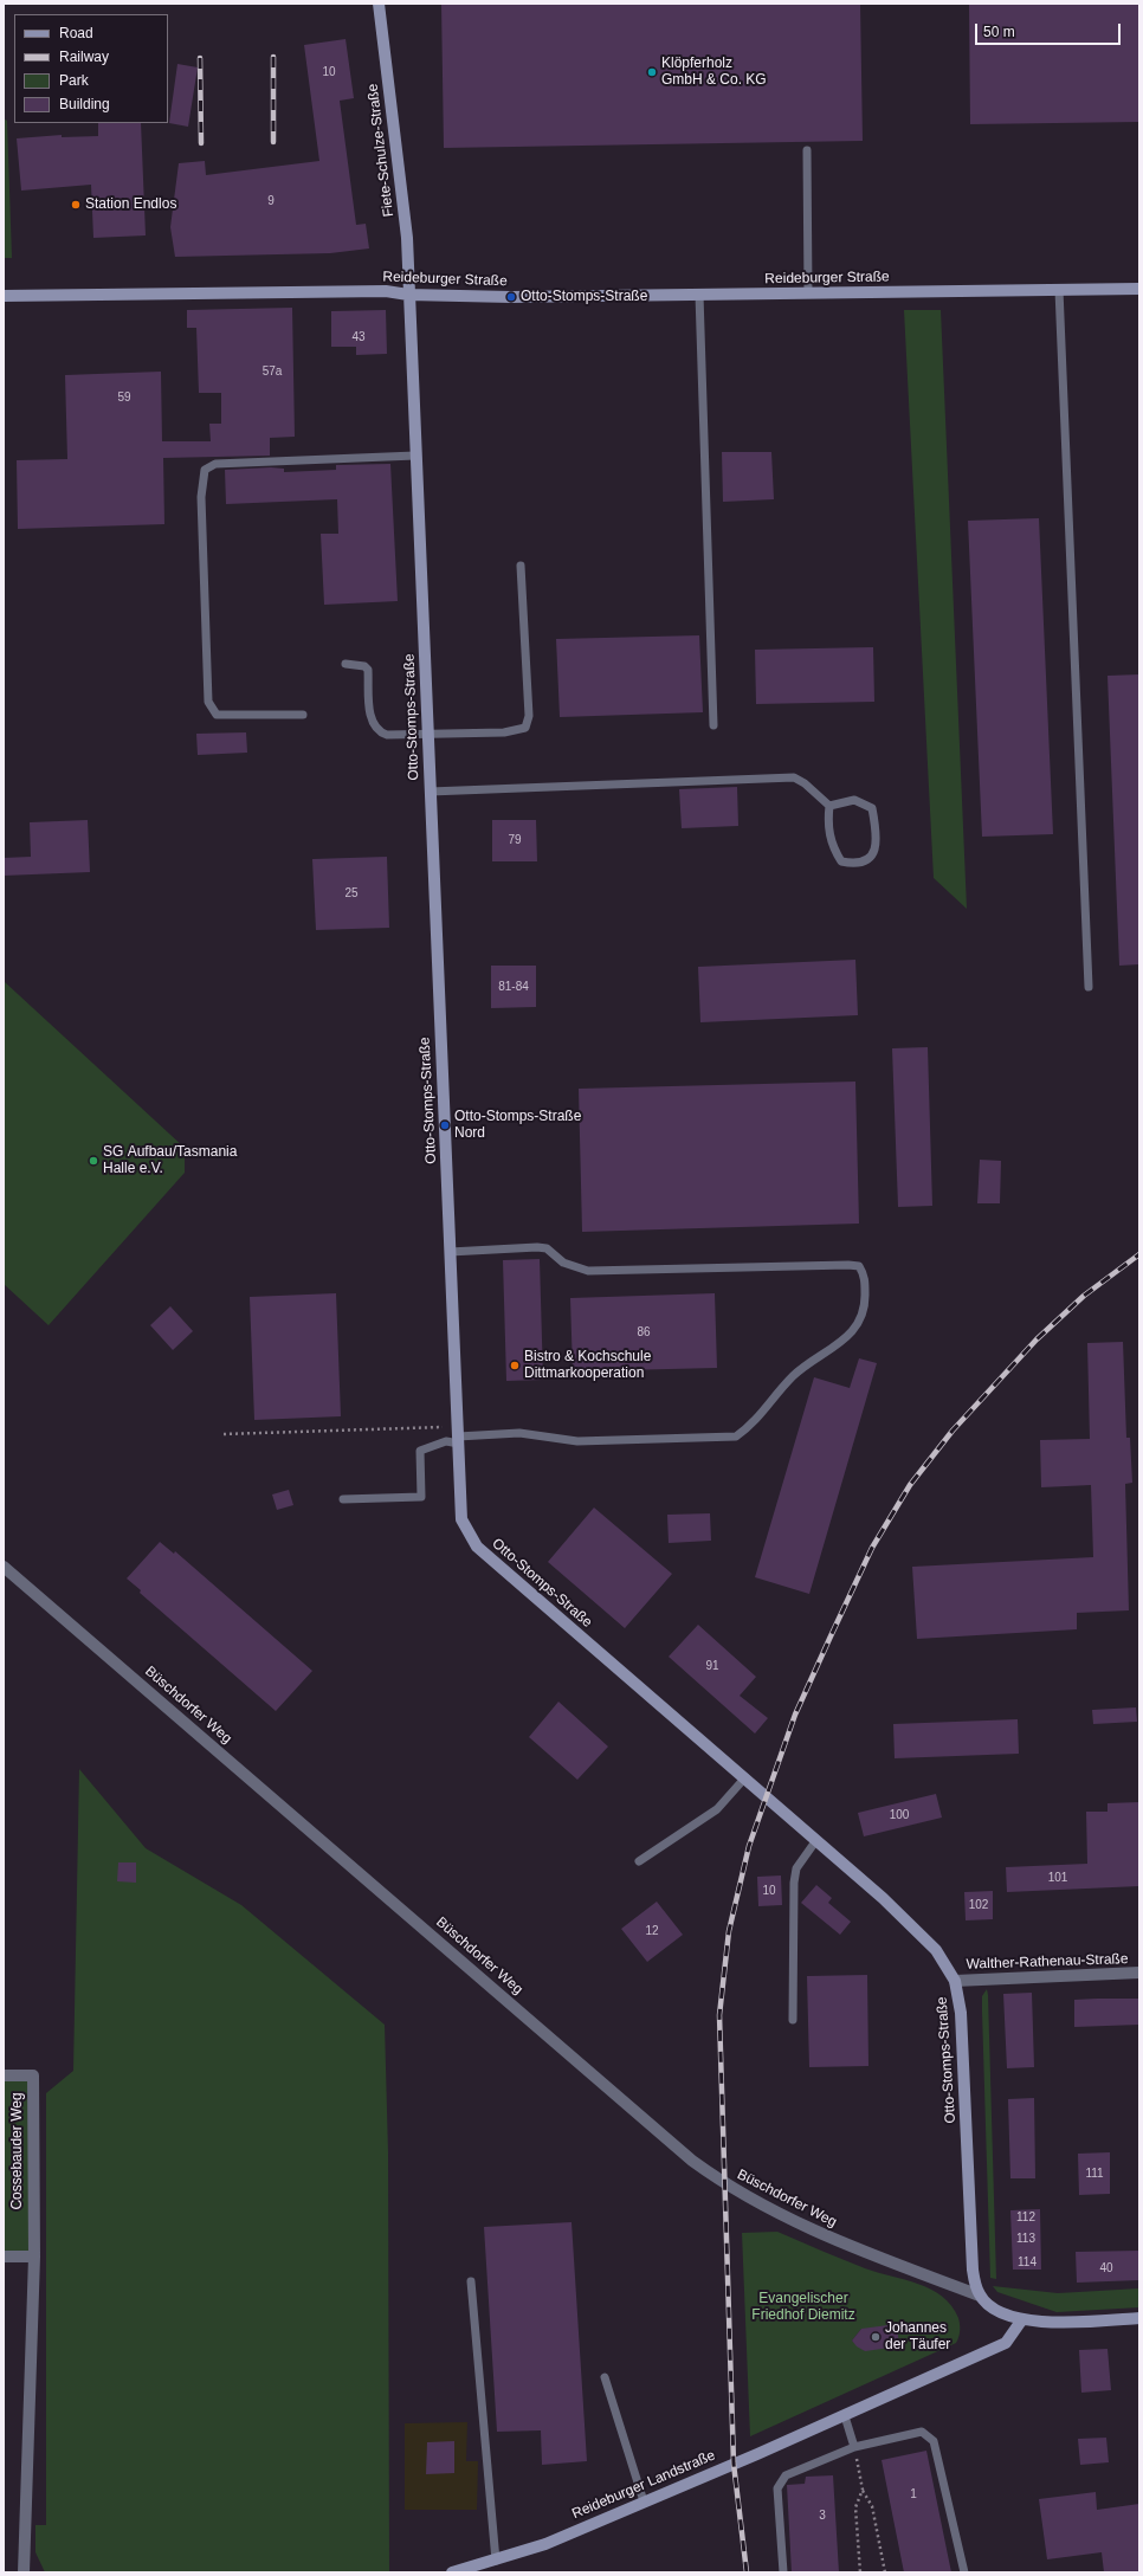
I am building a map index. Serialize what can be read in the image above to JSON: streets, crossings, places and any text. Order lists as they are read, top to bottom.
{
  "streets": {
    "street": [
      "Fiete-Schulze-Straße",
      "Reideburger Straße",
      "Otto-Stomps-Straße",
      "Büschdorfer Weg",
      "Walther-Rathenau-Straße",
      "Cossebauder Weg",
      "Reideburger Landstraße"
    ]
  },
  "crossings": [
    ["Fiete-Schulze-Straße", "Reideburger Straße"],
    ["Fiete-Schulze-Straße", "Otto-Stomps-Straße"],
    ["Reideburger Straße", "Otto-Stomps-Straße"],
    ["Otto-Stomps-Straße", "Büschdorfer Weg"],
    ["Otto-Stomps-Straße", "Walther-Rathenau-Straße"]
  ],
  "parks": ["Evangelischer Friedhof Diemitz"],
  "places": [
    "Klöpferholz GmbH & Co. KG",
    "Station Endlos",
    "Otto-Stomps-Straße",
    "Otto-Stomps-Straße Nord",
    "SG Aufbau/Tasmania Halle e.V.",
    "Bistro & Kochschule Dittmarkooperation",
    "Johannes der Täufer"
  ],
  "house_numbers": [
    "10",
    "9",
    "43",
    "57a",
    "59",
    "79",
    "25",
    "81-84",
    "86",
    "91",
    "100",
    "101",
    "10",
    "102",
    "12",
    "111",
    "112",
    "113",
    "114",
    "40",
    "1",
    "3"
  ],
  "legend": [
    "Road",
    "Railway",
    "Park",
    "Building"
  ],
  "scale_bar": "50 m"
}
